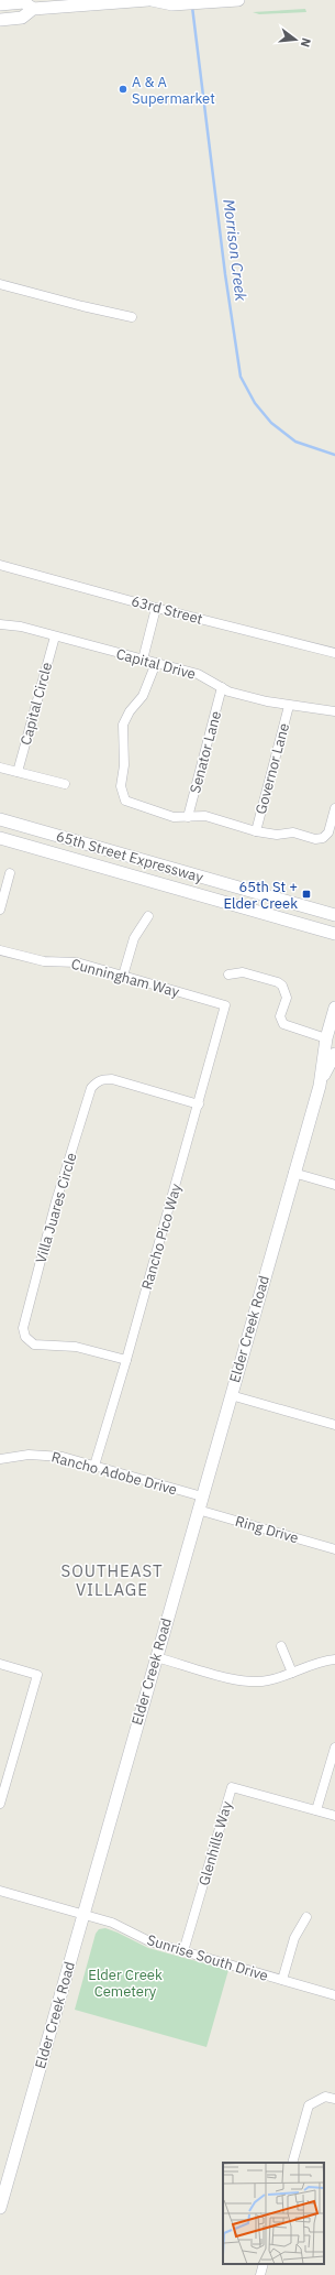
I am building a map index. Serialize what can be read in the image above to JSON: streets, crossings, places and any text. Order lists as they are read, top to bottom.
{
  "streets": {
    "main road": ["65th Street Expressway", "Elder Creek Road"],
    "street": [
      "63rd Street",
      "Capital Drive",
      "Capital Circle",
      "Senator Lane",
      "Governor Lane",
      "Cunningham Way",
      "Villa Juares Circle",
      "Rancho Pico Way",
      "Rancho Adobe Drive",
      "Ring Drive",
      "Glenhills Way",
      "Sunrise South Drive"
    ]
  },
  "crossings": [
    ["Capital Drive", "Capital Circle"],
    ["Capital Drive", "Senator Lane"],
    ["Capital Drive", "Governor Lane"],
    ["Cunningham Way", "Rancho Pico Way"],
    ["Villa Juares Circle", "Rancho Pico Way"],
    ["Rancho Pico Way", "Rancho Adobe Drive"],
    ["Elder Creek Road", "Rancho Adobe Drive"],
    ["Elder Creek Road", "Ring Drive"],
    ["Elder Creek Road", "Sunrise South Drive"],
    ["Glenhills Way", "Sunrise South Drive"]
  ],
  "districts": ["SOUTHEAST VILLAGE"],
  "water": ["Morrison Creek"],
  "parks": ["Elder Creek Cemetery"],
  "places": {
    "other": ["A & A Supermarket"],
    "transit": ["65th St + Elder Creek"]
  },
  "north": "right"
}
